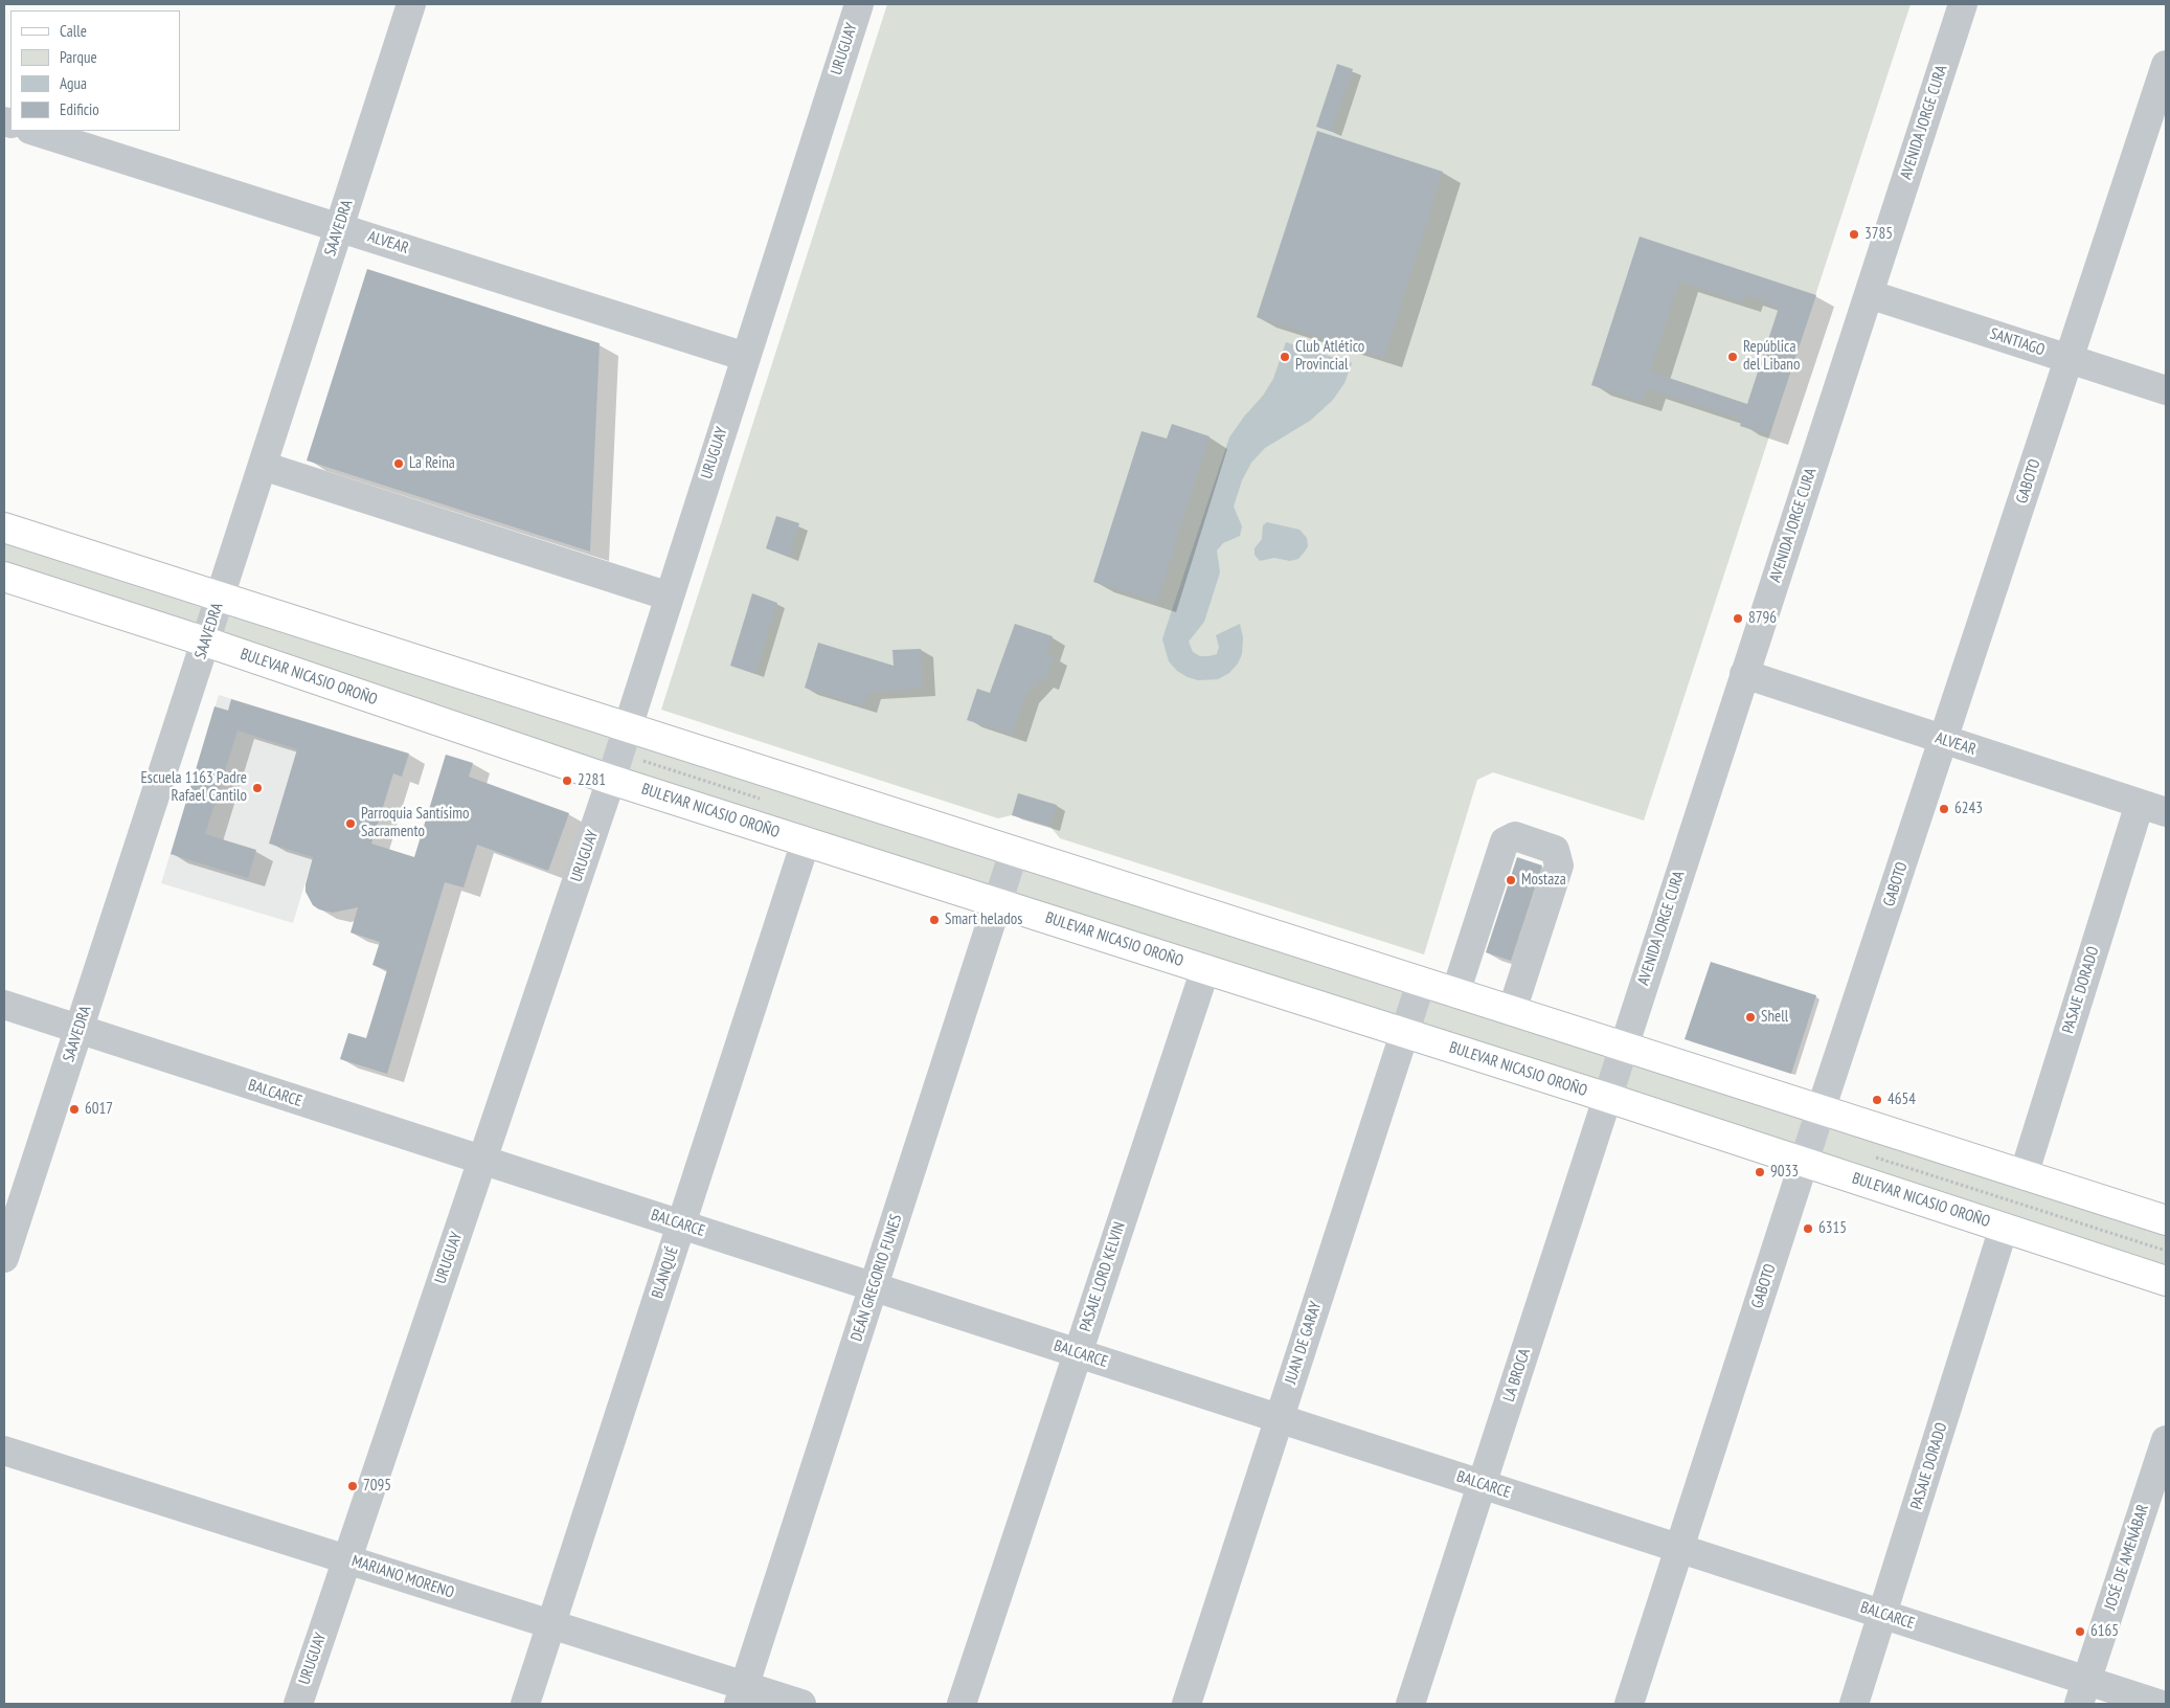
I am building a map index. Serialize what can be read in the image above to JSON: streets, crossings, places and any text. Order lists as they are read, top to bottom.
{
  "streets": {
    "main road": ["BULEVAR NICASIO OROÑO"],
    "street": [
      "URUGUAY",
      "AVENIDA JORGE CURA",
      "SAAVEDRA",
      "ALVEAR",
      "SANTIAGO",
      "GABOTO",
      "PASAJE DORADO",
      "BALCARCE",
      "BLANQUÉ",
      "PASAJE LORD KELVIN",
      "DEÁN GREGORIO FUNES",
      "JUAN DE GARAY",
      "LA BROCA",
      "JOSÉ DE AMENÁBAR",
      "MARIANO MORENO"
    ]
  },
  "crossings": [
    ["URUGUAY", "ALVEAR"],
    ["URUGUAY", "BULEVAR NICASIO OROÑO"],
    ["URUGUAY", "BALCARCE"],
    ["URUGUAY", "MARIANO MORENO"],
    ["AVENIDA JORGE CURA", "ALVEAR"],
    ["AVENIDA JORGE CURA", "SANTIAGO"],
    ["AVENIDA JORGE CURA", "LA BROCA"],
    ["SAAVEDRA", "ALVEAR"],
    ["SAAVEDRA", "BULEVAR NICASIO OROÑO"],
    ["SAAVEDRA", "BALCARCE"],
    ["ALVEAR", "GABOTO"],
    ["ALVEAR", "PASAJE DORADO"],
    ["SANTIAGO", "GABOTO"],
    ["GABOTO", "BULEVAR NICASIO OROÑO"],
    ["GABOTO", "BALCARCE"],
    ["BULEVAR NICASIO OROÑO", "PASAJE DORADO"],
    ["BULEVAR NICASIO OROÑO", "BLANQUÉ"],
    ["BULEVAR NICASIO OROÑO", "PASAJE LORD KELVIN"],
    ["BULEVAR NICASIO OROÑO", "DEÁN GREGORIO FUNES"],
    ["BULEVAR NICASIO OROÑO", "JUAN DE GARAY"],
    ["BULEVAR NICASIO OROÑO", "LA BROCA"],
    ["PASAJE DORADO", "BALCARCE"],
    ["BALCARCE", "BLANQUÉ"],
    ["BALCARCE", "PASAJE LORD KELVIN"],
    ["BALCARCE", "DEÁN GREGORIO FUNES"],
    ["BALCARCE", "JUAN DE GARAY"],
    ["BALCARCE", "LA BROCA"],
    ["BALCARCE", "JOSÉ DE AMENÁBAR"],
    ["BLANQUÉ", "MARIANO MORENO"],
    ["DEÁN GREGORIO FUNES", "MARIANO MORENO"]
  ],
  "places": [
    "3785",
    "Club Atlético Provincial",
    "República del Libano",
    "La Reina",
    "8796",
    "2281",
    "Escuela 1163 Padre Rafael Cantilo",
    "6243",
    "Parroquia Santísimo Sacramento",
    "Mostaza",
    "Smart helados",
    "Shell",
    "4654",
    "6017",
    "9033",
    "6315",
    "7095",
    "6165"
  ],
  "legend": [
    "Calle",
    "Parque",
    "Agua",
    "Edificio"
  ]
}
